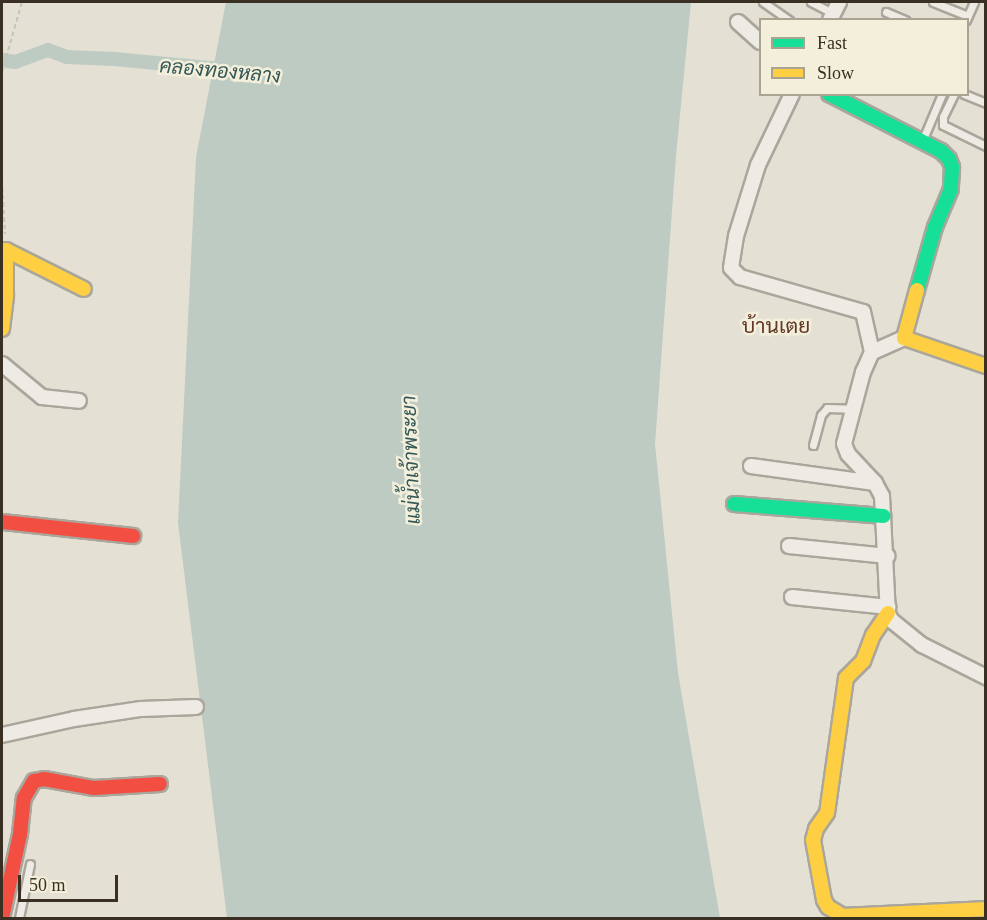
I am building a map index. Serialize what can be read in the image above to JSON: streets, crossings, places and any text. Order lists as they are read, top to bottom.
{
  "districts": ["บ้านเตย"],
  "water": ["คลองทองหลาง", "แม่น้ำเจ้าพระยา"],
  "legend": ["Fast", "Slow"],
  "scale_bar": "50 m"
}
